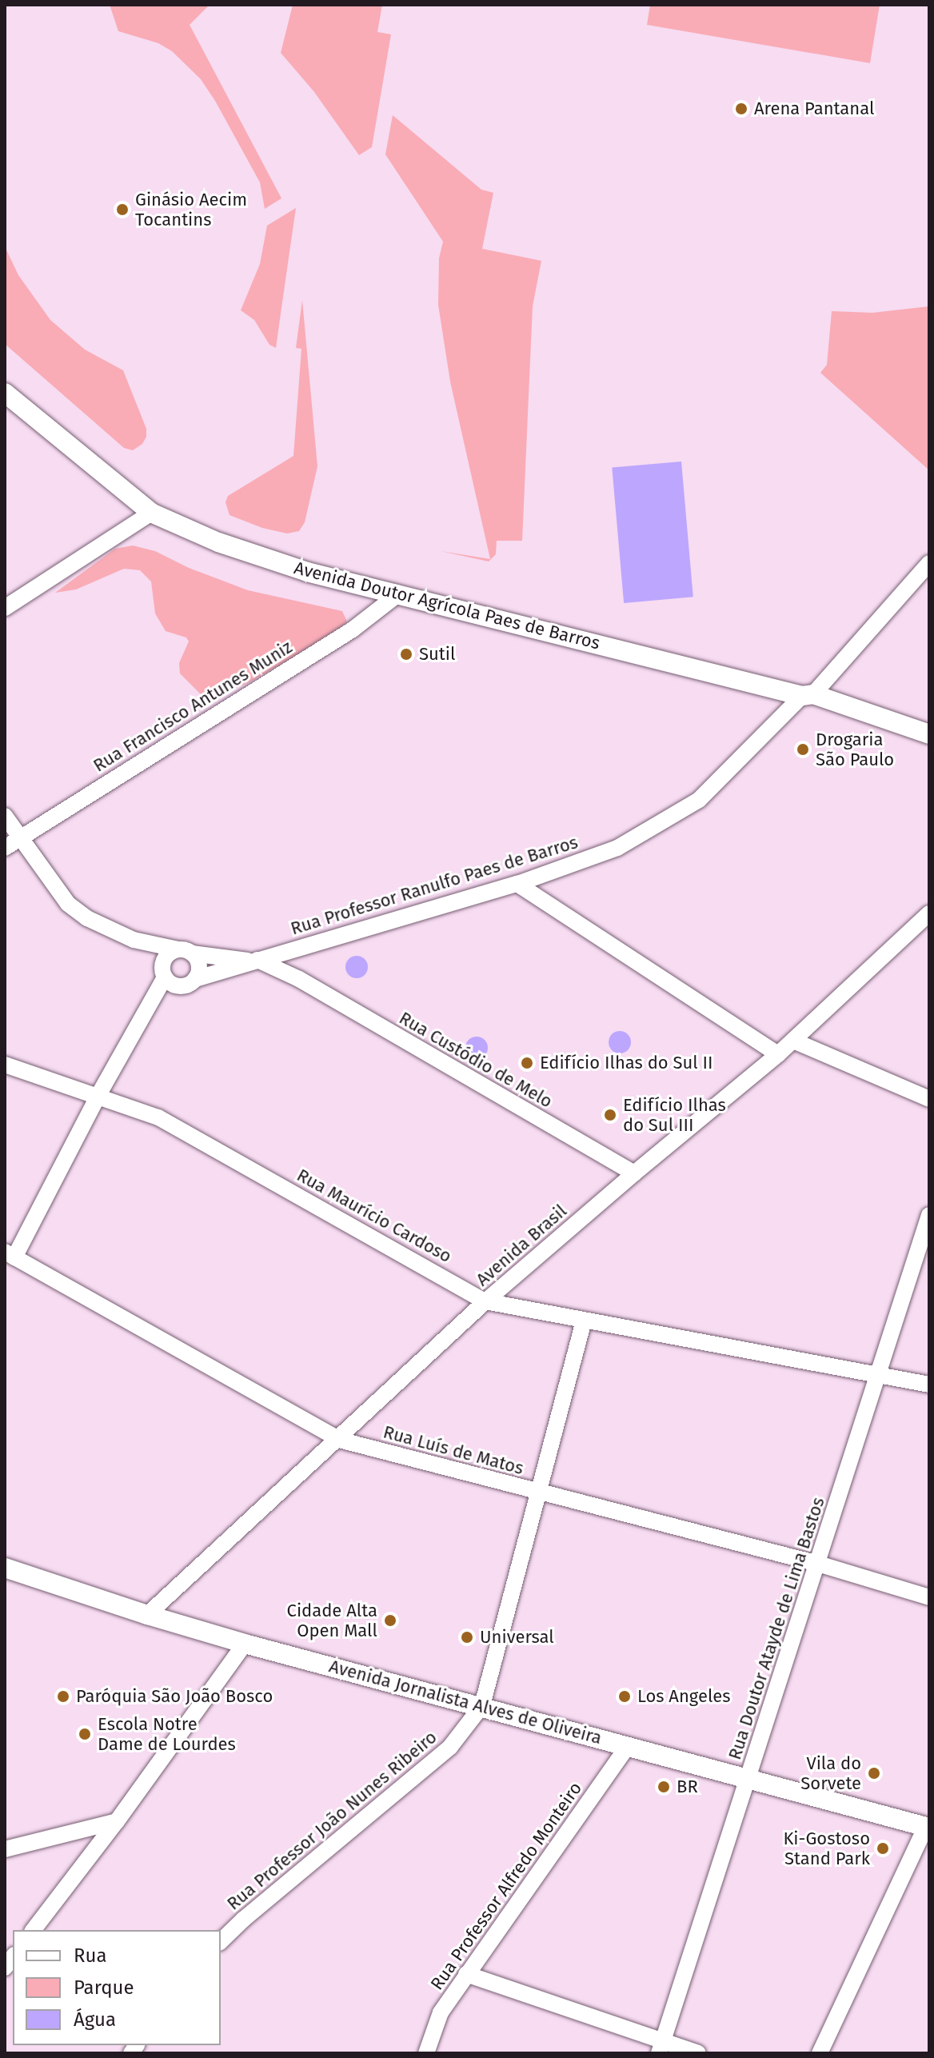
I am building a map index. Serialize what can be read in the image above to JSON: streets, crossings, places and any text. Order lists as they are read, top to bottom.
{
  "streets": {
    "street": [
      "Avenida Doutor Agrícola Paes de Barros",
      "Rua Francisco Antunes Muniz",
      "Rua Professor Ranulfo Paes de Barros",
      "Rua Custódio de Melo",
      "Rua Maurício Cardoso",
      "Avenida Brasil",
      "Rua Luís de Matos",
      "Rua Doutor Atayde de Lima Bastos",
      "Avenida Jornalista Alves de Oliveira",
      "Rua Professor João Nunes Ribeiro",
      "Rua Professor Alfredo Monteiro"
    ]
  },
  "crossings": [
    ["Avenida Doutor Agrícola Paes de Barros", "Rua Francisco Antunes Muniz"],
    ["Avenida Doutor Agrícola Paes de Barros", "Rua Professor Ranulfo Paes de Barros"],
    ["Rua Professor Ranulfo Paes de Barros", "Rua Custódio de Melo"],
    ["Rua Custódio de Melo", "Avenida Brasil"],
    ["Rua Maurício Cardoso", "Avenida Brasil"],
    ["Rua Maurício Cardoso", "Rua Doutor Atayde de Lima Bastos"],
    ["Rua Maurício Cardoso", "Rua Professor João Nunes Ribeiro"],
    ["Avenida Brasil", "Rua Luís de Matos"],
    ["Avenida Brasil", "Avenida Jornalista Alves de Oliveira"],
    ["Rua Luís de Matos", "Rua Doutor Atayde de Lima Bastos"],
    ["Rua Luís de Matos", "Rua Professor João Nunes Ribeiro"],
    ["Rua Doutor Atayde de Lima Bastos", "Avenida Jornalista Alves de Oliveira"],
    ["Avenida Jornalista Alves de Oliveira", "Rua Professor João Nunes Ribeiro"],
    ["Avenida Jornalista Alves de Oliveira", "Rua Professor Alfredo Monteiro"]
  ],
  "places": [
    "Arena Pantanal",
    "Ginásio Aecim Tocantins",
    "Sutil",
    "Drogaria São Paulo",
    "Edifício Ilhas do Sul II",
    "Edifício Ilhas do Sul III",
    "Cidade Alta Open Mall",
    "Universal",
    "Paróquia São João Bosco",
    "Los Angeles",
    "Escola Notre Dame de Lourdes",
    "Vila do Sorvete",
    "BR",
    "Ki-Gostoso Stand Park"
  ],
  "legend": ["Rua", "Parque", "Água"]
}
